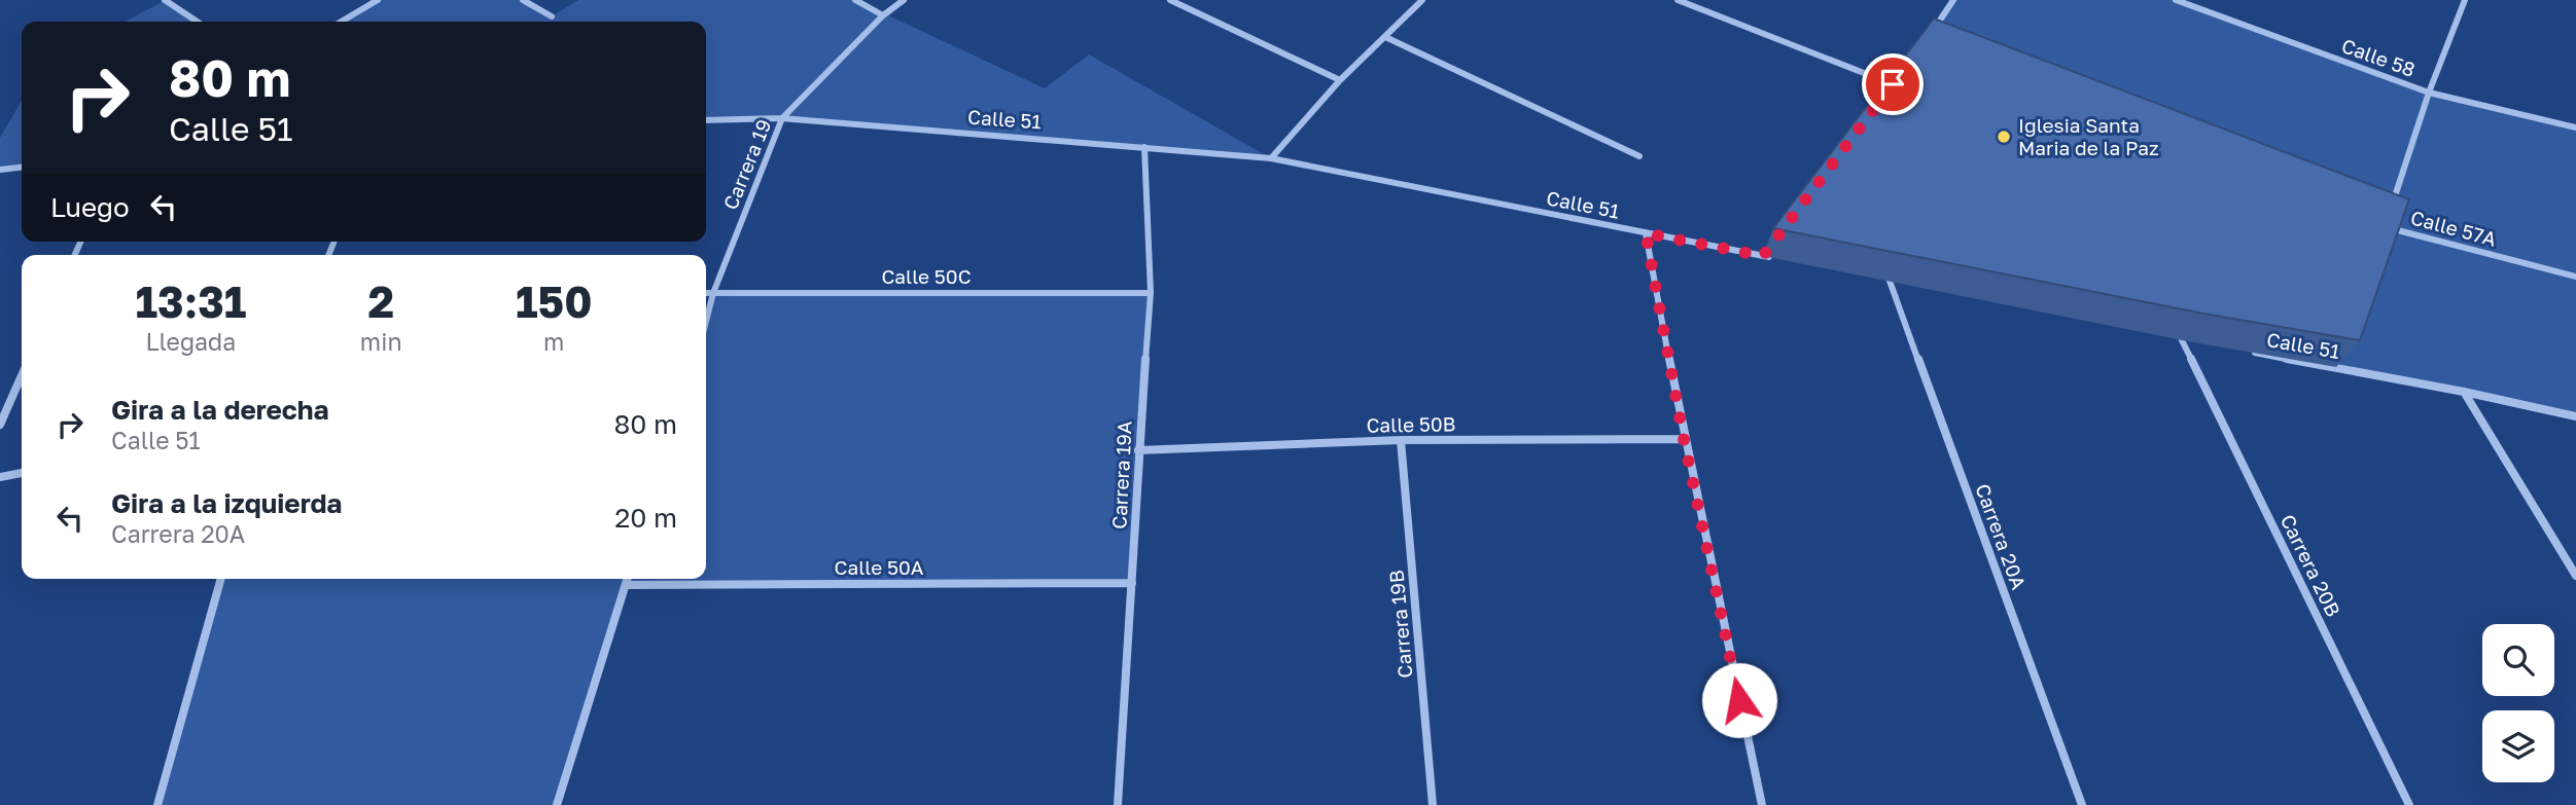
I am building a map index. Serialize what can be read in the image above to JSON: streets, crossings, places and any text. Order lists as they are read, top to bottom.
{
  "streets": {
    "street": [
      "Calle 58",
      "Calle 51",
      "Carrera 19",
      "Calle 57A",
      "Calle 50C",
      "Calle 50B",
      "Carrera 19A",
      "Carrera 20A",
      "Carrera 20B",
      "Calle 50A",
      "Carrera 19B"
    ]
  },
  "crossings": [
    ["Calle 51", "Carrera 19"],
    ["Calle 51", "Carrera 19A"],
    ["Carrera 19", "Calle 50C"],
    ["Calle 50C", "Carrera 19A"],
    ["Calle 50B", "Carrera 19A"],
    ["Calle 50B", "Carrera 19B"],
    ["Carrera 19A", "Calle 50A"]
  ],
  "places": ["Iglesia Santa Maria de la Paz"],
  "page": {
    "turn": ["80 m", "Calle 51"],
    "then": "Luego",
    "eta": [
      "13:31",
      "Llegada",
      "2",
      "min",
      "150",
      "m"
    ],
    "list": [
      {
        "name": "Gira a la derecha",
        "note": "Calle 51",
        "value": "80 m"
      },
      {
        "name": "Gira a la izquierda",
        "note": "Carrera 20A",
        "value": "20 m"
      }
    ]
  }
}
